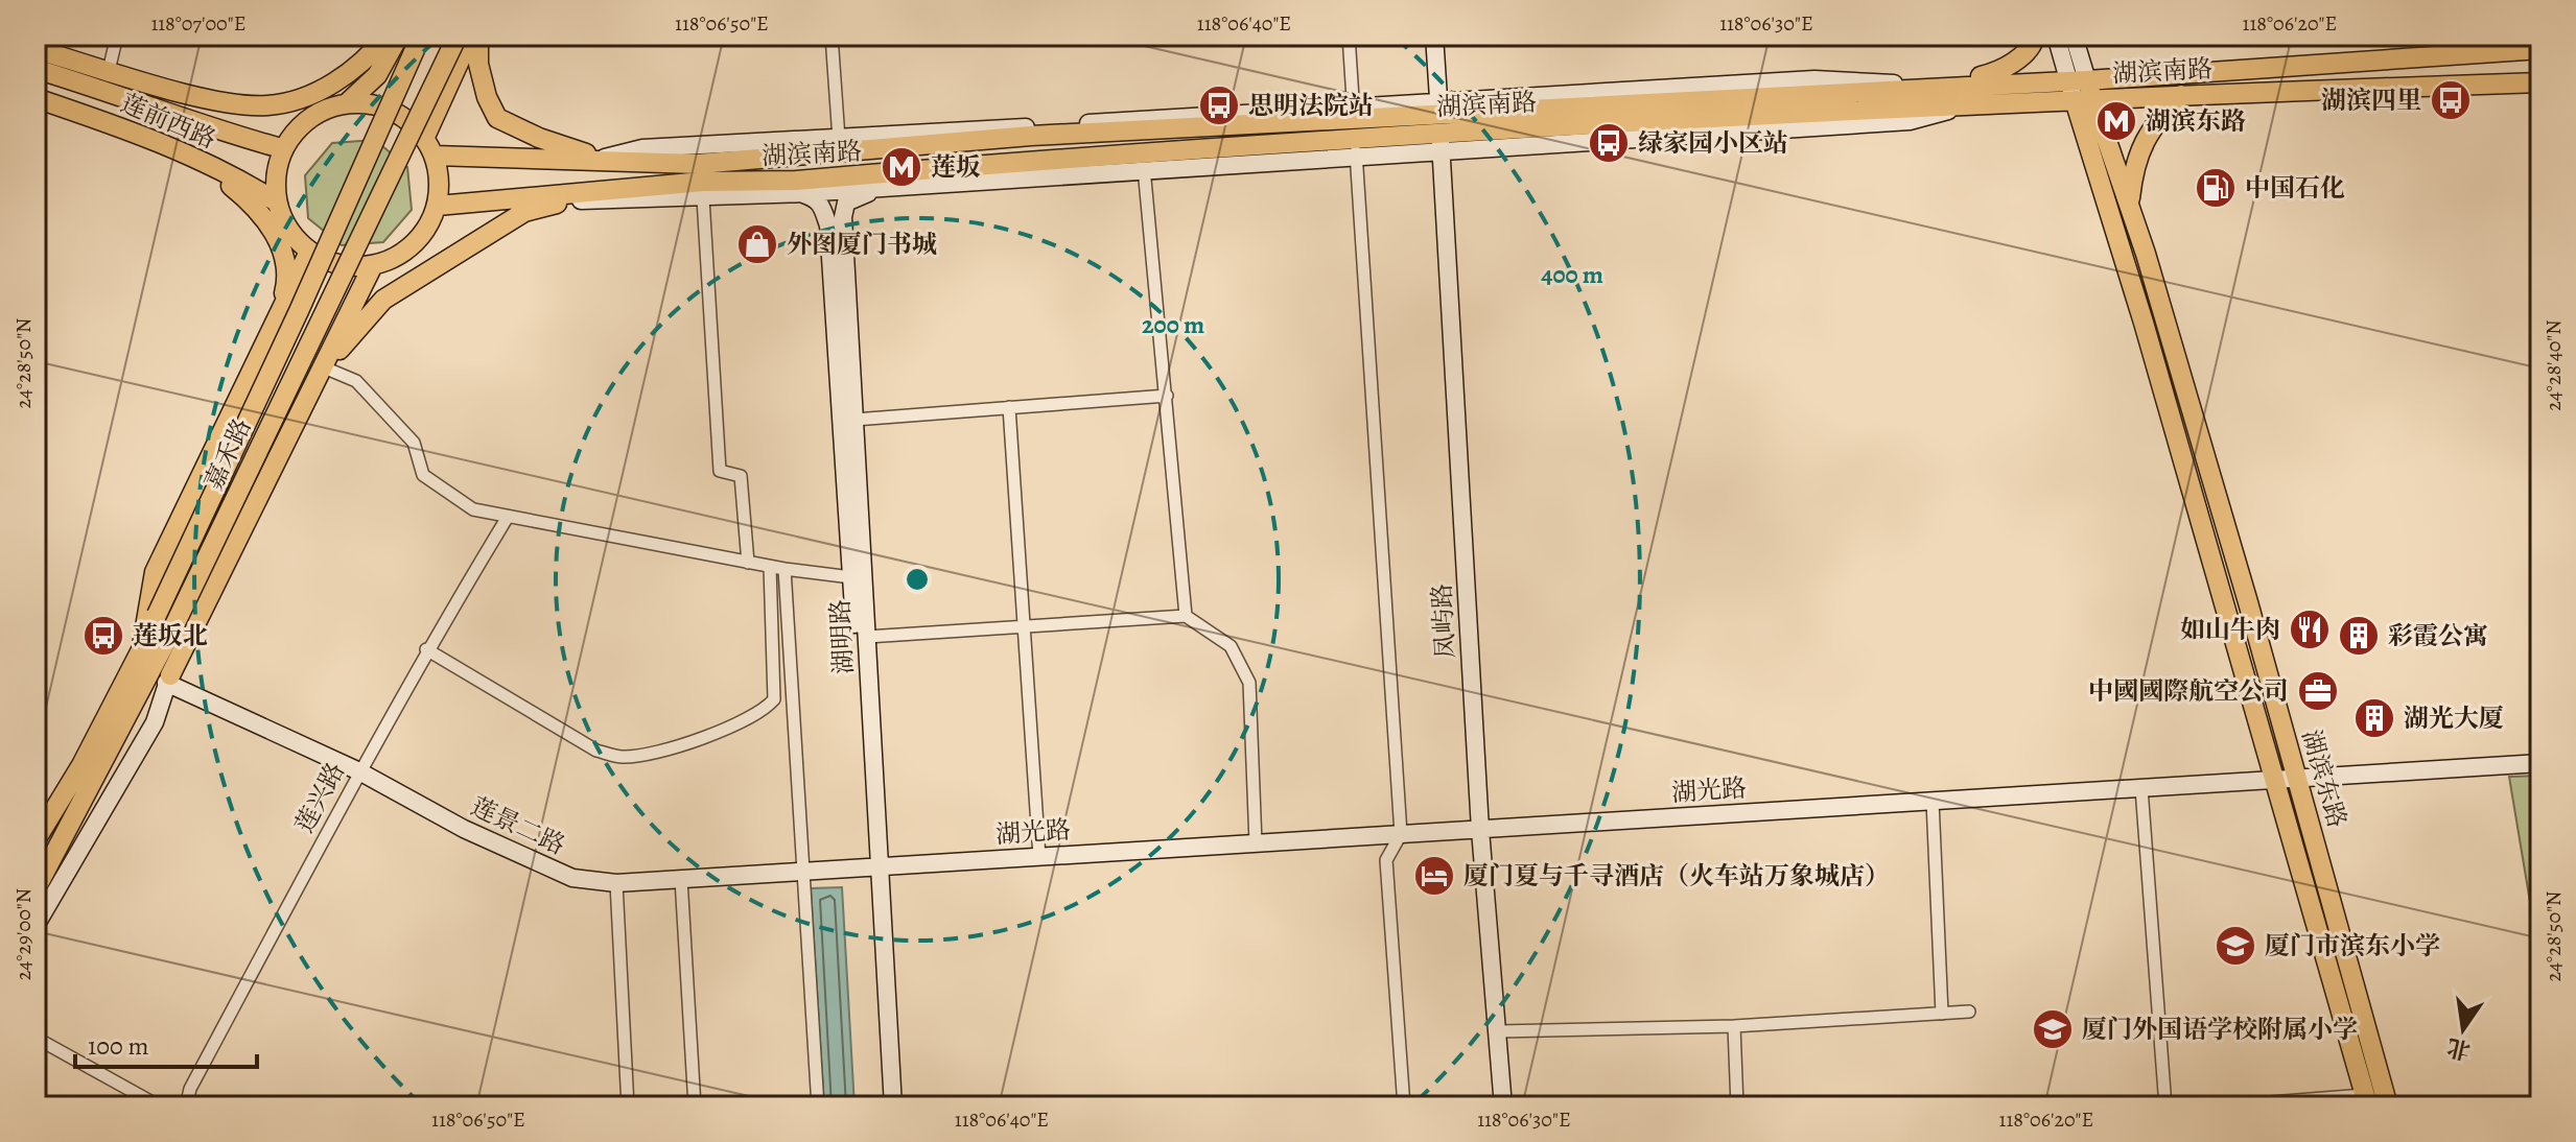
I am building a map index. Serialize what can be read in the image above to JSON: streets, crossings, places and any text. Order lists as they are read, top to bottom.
{
  "streets": {
    "main road": [
      "湖滨南路",
      "莲前西路",
      "嘉禾路",
      "湖滨东路"
    ],
    "street": [
      "凤屿路",
      "湖明路",
      "湖光路",
      "莲兴路",
      "莲景二路"
    ]
  },
  "crossings": [
    ["湖滨南路", "莲前西路"],
    ["湖滨南路", "凤屿路"],
    ["湖滨南路", "湖滨东路"],
    ["凤屿路", "湖光路"],
    ["湖明路", "湖光路"],
    ["湖明路", "莲景二路"],
    ["湖滨东路", "湖光路"],
    ["湖光路", "莲景二路"],
    ["莲兴路", "莲景二路"]
  ],
  "places": {
    "bus stop": [
      "湖滨四里",
      "思明法院站",
      "绿家园小区站",
      "莲坂北"
    ],
    "metro station": ["湖滨东路", "莲坂"],
    "fuel station": ["中国石化"],
    "shop": ["外图厦门书城"],
    "restaurant": ["如山牛肉"],
    "building": ["彩霞公寓", "湖光大厦"],
    "office": ["中國國際航空公司"],
    "hotel": ["厦门夏与千寻酒店（火车站万象城店）"],
    "school or university": ["厦门市滨东小学", "厦门外国语学校附属小学"]
  },
  "scale_bar": "100 m",
  "north": "bottom",
  "coordinates": [
    "118°07'00\"E",
    "118°06'50\"E",
    "118°06'40\"E",
    "118°06'30\"E",
    "118°06'20\"E",
    "24°28'50\"N",
    "24°28'40\"N",
    "24°29'00\"N"
  ],
  "rings": ["400 m", "200 m"]
}
